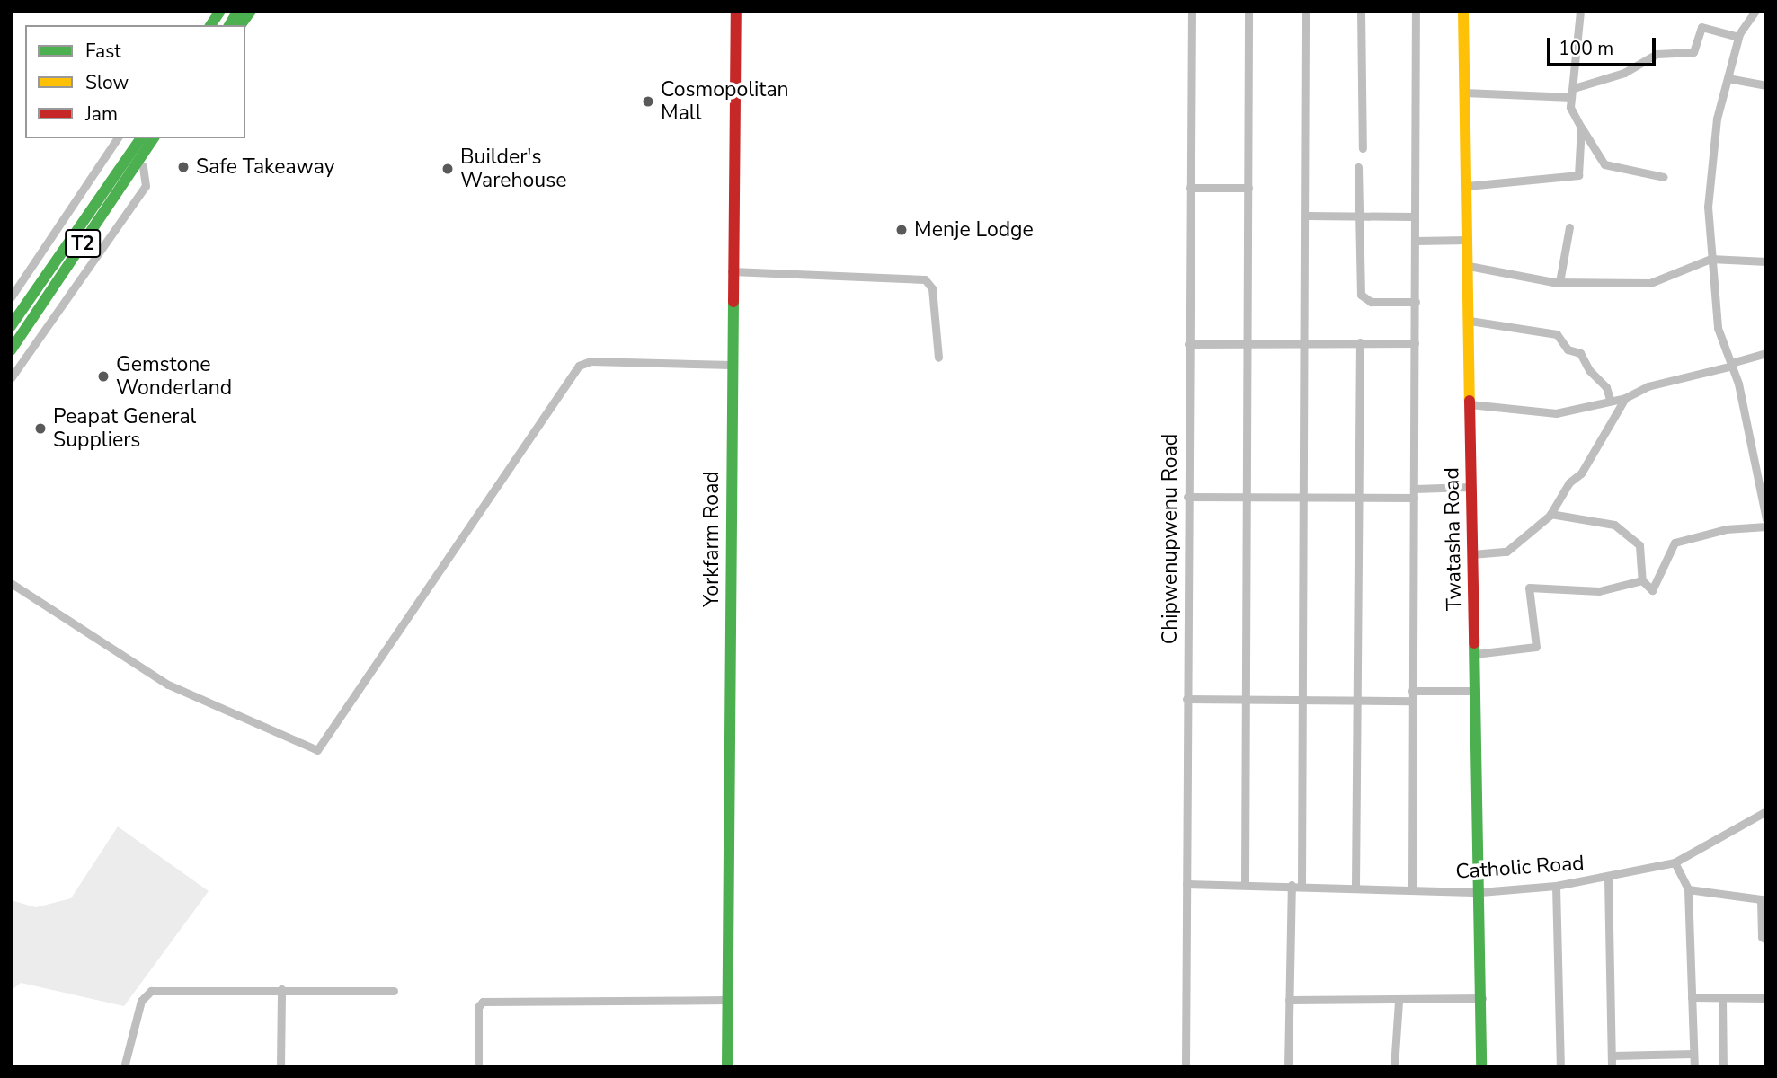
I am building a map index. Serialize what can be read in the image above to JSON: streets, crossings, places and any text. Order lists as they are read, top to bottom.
{
  "streets": {
    "street": [
      "T2",
      "Yorkfarm Road",
      "Chipwenupwenu Road",
      "Twatasha Road",
      "Catholic Road"
    ]
  },
  "crossings": [
    ["Chipwenupwenu Road", "Catholic Road"],
    ["Twatasha Road", "Catholic Road"]
  ],
  "places": [
    "Cosmopolitan Mall",
    "Safe Takeaway",
    "Builder's Warehouse",
    "Menje Lodge",
    "Gemstone Wonderland",
    "Peapat General Suppliers"
  ],
  "legend": ["Fast", "Slow", "Jam"],
  "scale_bar": "100 m"
}
